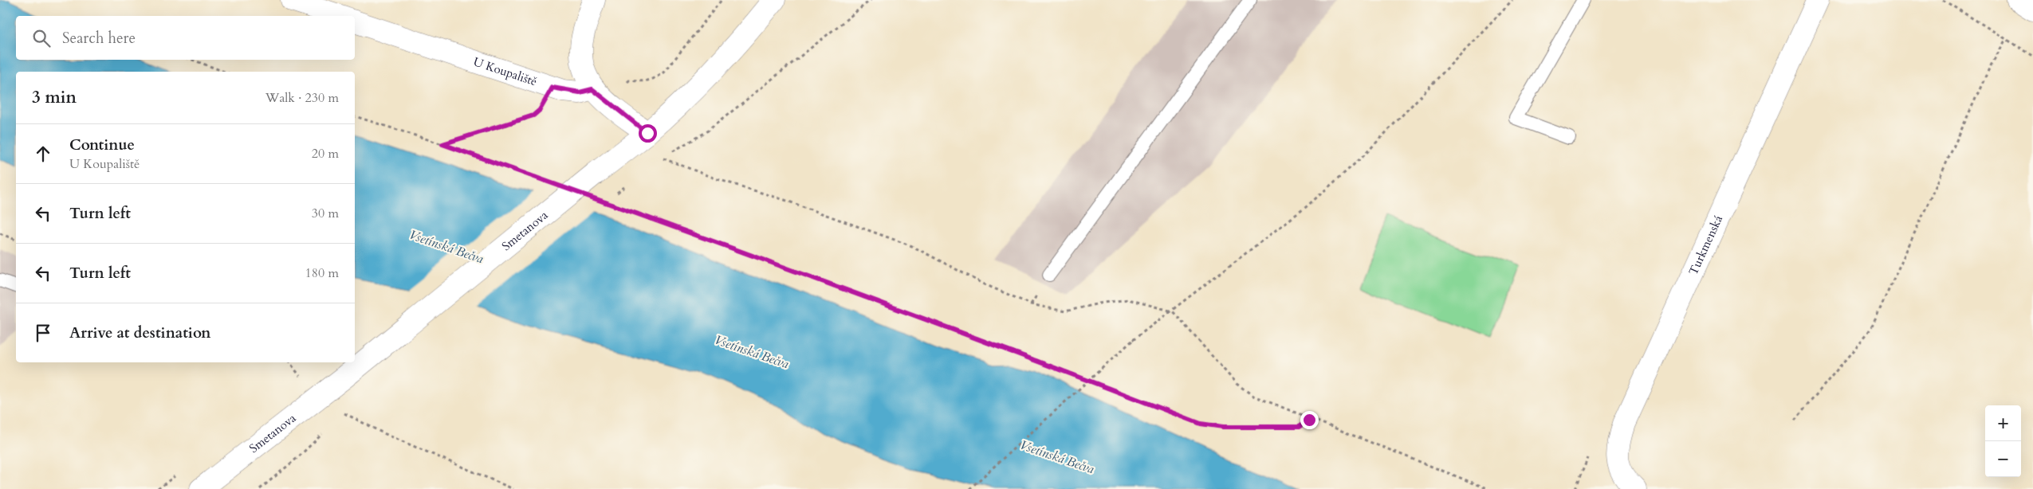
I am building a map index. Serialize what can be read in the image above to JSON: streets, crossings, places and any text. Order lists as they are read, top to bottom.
{
  "streets": {
    "street": ["U Koupaliště", "Smetanova", "Turkmenská"]
  },
  "water": ["Vsetínská Bečva"],
  "page": {
    "search": "Search here",
    "heading": ["3 min", "Walk · 230 m"],
    "list": [
      ["Continue", "U Koupaliště", "20 m"],
      ["Turn left", "30 m"],
      ["Turn left", "180 m"],
      "Arrive at destination"
    ],
    "map_buttons": ["+", "−"]
  }
}
